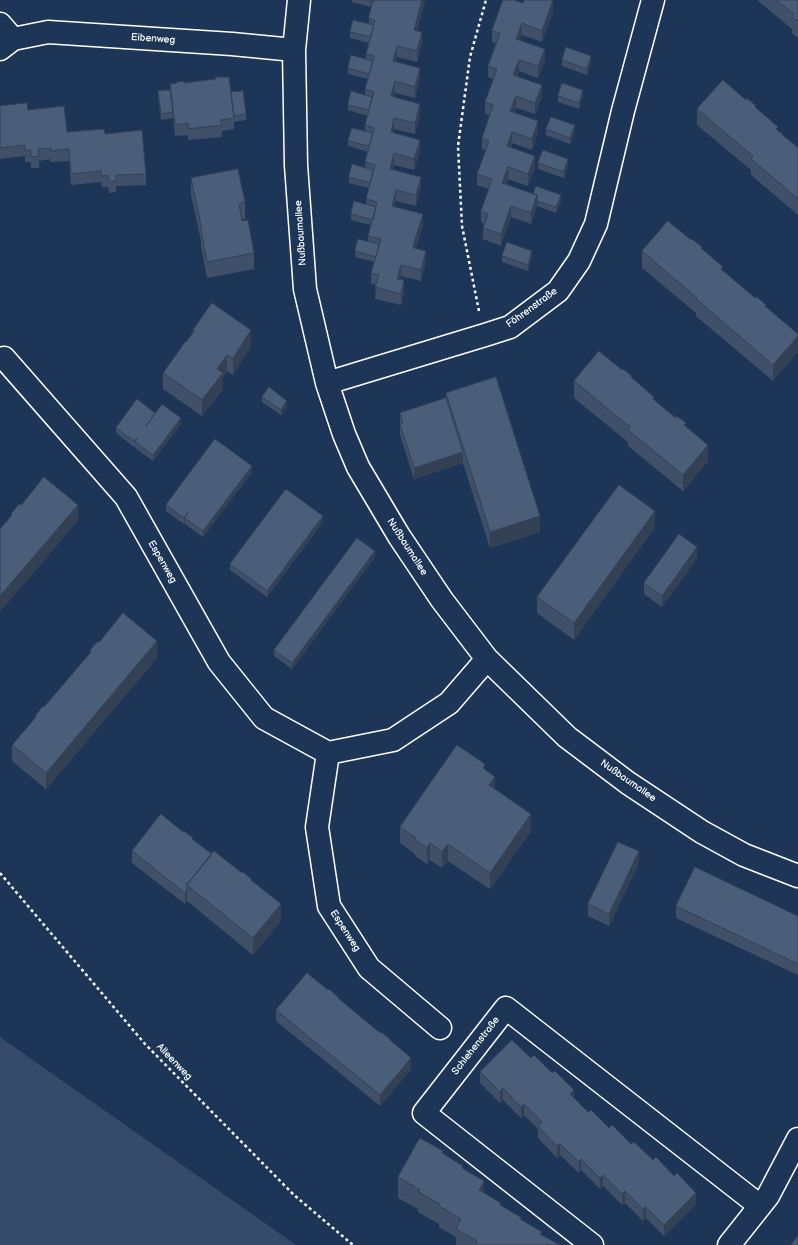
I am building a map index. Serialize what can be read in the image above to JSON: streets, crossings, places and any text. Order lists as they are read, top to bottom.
{
  "streets": {
    "street": [
      "Eibenweg",
      "Nußbaumallee",
      "Föhrenstraße",
      "Espenweg",
      "Schlehenstraße"
    ],
    "path": ["Alleenweg"]
  },
  "crossings": [
    ["Eibenweg", "Nußbaumallee"],
    ["Nußbaumallee", "Föhrenstraße"]
  ]
}
